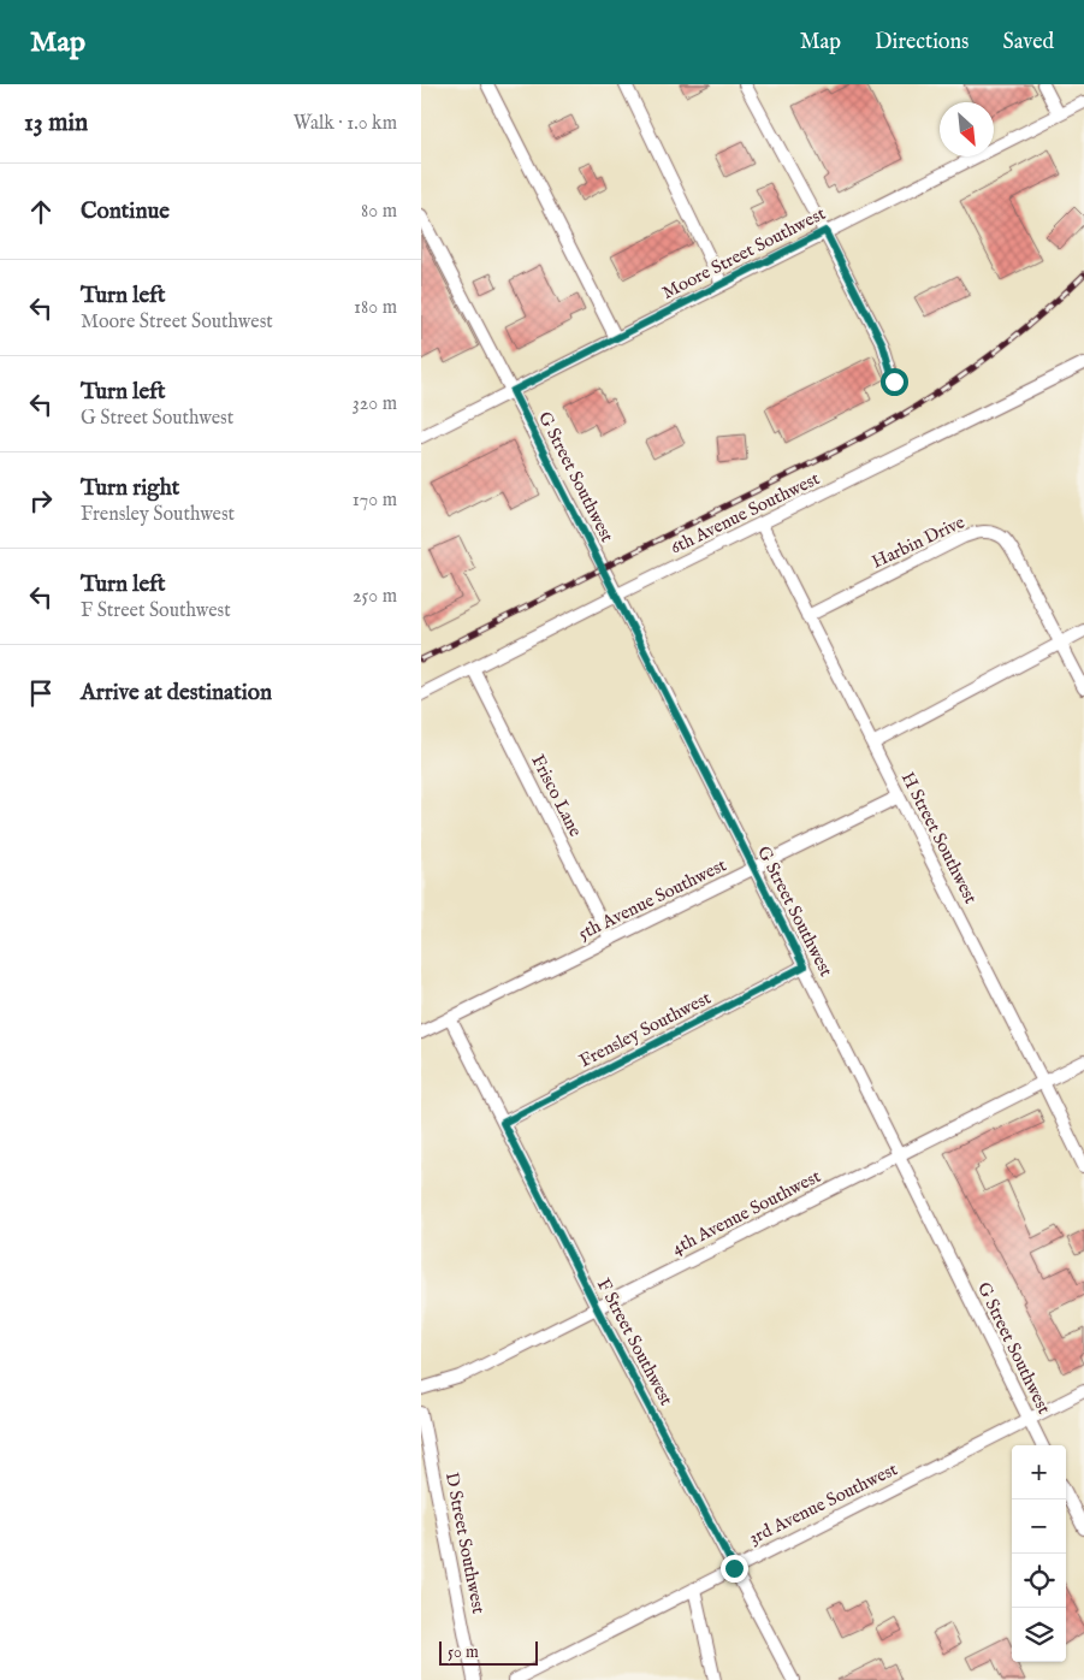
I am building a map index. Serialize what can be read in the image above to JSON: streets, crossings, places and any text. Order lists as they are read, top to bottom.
{
  "streets": {
    "street": [
      "Moore Street Southwest",
      "G Street Southwest",
      "6th Avenue Southwest",
      "Harbin Drive",
      "Frisco Lane",
      "H Street Southwest",
      "5th Avenue Southwest",
      "Frensley Southwest",
      "4th Avenue Southwest",
      "F Street Southwest",
      "3rd Avenue Southwest",
      "D Street Southwest"
    ]
  },
  "crossings": [
    ["Moore Street Southwest", "G Street Southwest"],
    ["G Street Southwest", "6th Avenue Southwest"],
    ["G Street Southwest", "5th Avenue Southwest"],
    ["G Street Southwest", "Frensley Southwest"],
    ["G Street Southwest", "4th Avenue Southwest"],
    ["G Street Southwest", "3rd Avenue Southwest"],
    ["6th Avenue Southwest", "Frisco Lane"],
    ["6th Avenue Southwest", "H Street Southwest"],
    ["Harbin Drive", "H Street Southwest"],
    ["Frisco Lane", "5th Avenue Southwest"],
    ["H Street Southwest", "5th Avenue Southwest"],
    ["H Street Southwest", "4th Avenue Southwest"],
    ["5th Avenue Southwest", "F Street Southwest"],
    ["Frensley Southwest", "F Street Southwest"],
    ["4th Avenue Southwest", "F Street Southwest"],
    ["F Street Southwest", "3rd Avenue Southwest"]
  ],
  "scale_bar": "50 m",
  "north": "bottom right",
  "page": {
    "header": "Map",
    "nav": ["Map", "Directions", "Saved"],
    "heading": ["13 min", "Walk · 1.0 km"],
    "list": [
      ["Continue", "80 m"],
      ["Turn left", "Moore Street Southwest", "180 m"],
      ["Turn left", "G Street Southwest", "320 m"],
      ["Turn right", "Frensley Southwest", "170 m"],
      ["Turn left", "F Street Southwest", "250 m"],
      "Arrive at destination"
    ],
    "map_buttons": ["+", "−"],
    "scale": "50 m"
  }
}
